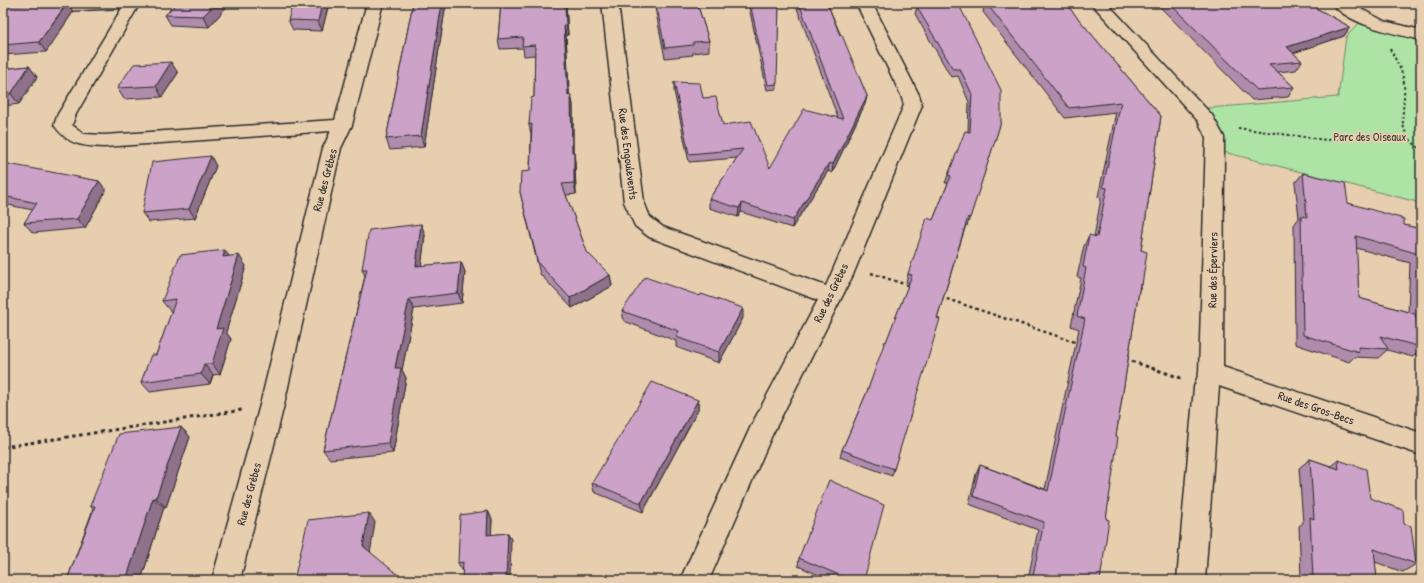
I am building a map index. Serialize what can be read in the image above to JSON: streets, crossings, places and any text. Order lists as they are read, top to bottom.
{
  "streets": {
    "street": [
      "Rue des Engoulevents",
      "Rue des Grèbes",
      "Rue des Éperviers",
      "Rue des Gros-Becs"
    ]
  },
  "crossings": [
    ["Rue des Engoulevents", "Rue des Grèbes"],
    ["Rue des Éperviers", "Rue des Gros-Becs"]
  ],
  "parks": ["Parc des Oiseaux"]
}
